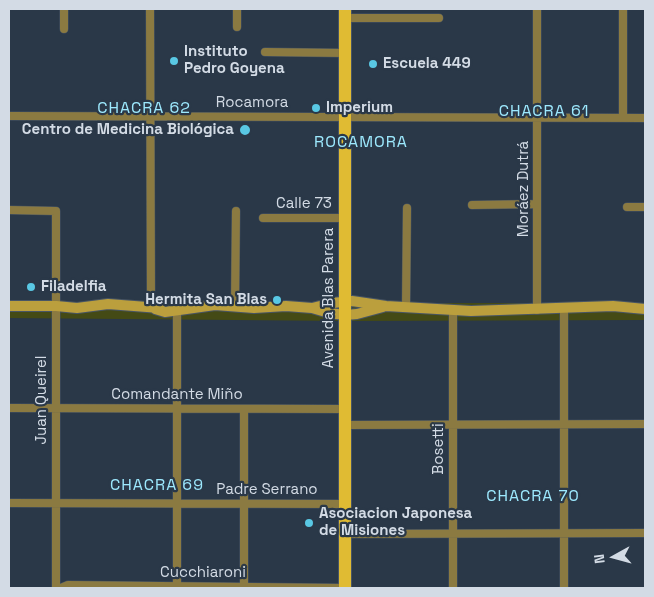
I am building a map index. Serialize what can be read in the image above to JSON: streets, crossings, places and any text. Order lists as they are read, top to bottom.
{
  "streets": {
    "main road": ["Avenida Blas Parera"],
    "street": [
      "Rocamora",
      "Moráez Dutrá",
      "Calle 73",
      "Comandante Miño",
      "Juan Queirel",
      "Bosetti",
      "Padre Serrano",
      "Cucchiaroni"
    ]
  },
  "crossings": [
    ["Rocamora", "Moráez Dutrá"],
    ["Rocamora", "Avenida Blas Parera"],
    ["Calle 73", "Avenida Blas Parera"],
    ["Avenida Blas Parera", "Comandante Miño"],
    ["Avenida Blas Parera", "Padre Serrano"],
    ["Avenida Blas Parera", "Cucchiaroni"],
    ["Comandante Miño", "Juan Queirel"],
    ["Juan Queirel", "Padre Serrano"]
  ],
  "districts": [
    "CHACRA 62",
    "CHACRA 61",
    "ROCAMORA",
    "CHACRA 69",
    "CHACRA 70"
  ],
  "places": [
    "Instituto Pedro Goyena",
    "Escuela 449",
    "Imperium",
    "Centro de Medicina Biológica",
    "Filadelfia",
    "Hermita San Blas",
    "Asociacion Japonesa de Misiones"
  ],
  "north": "left"
}
